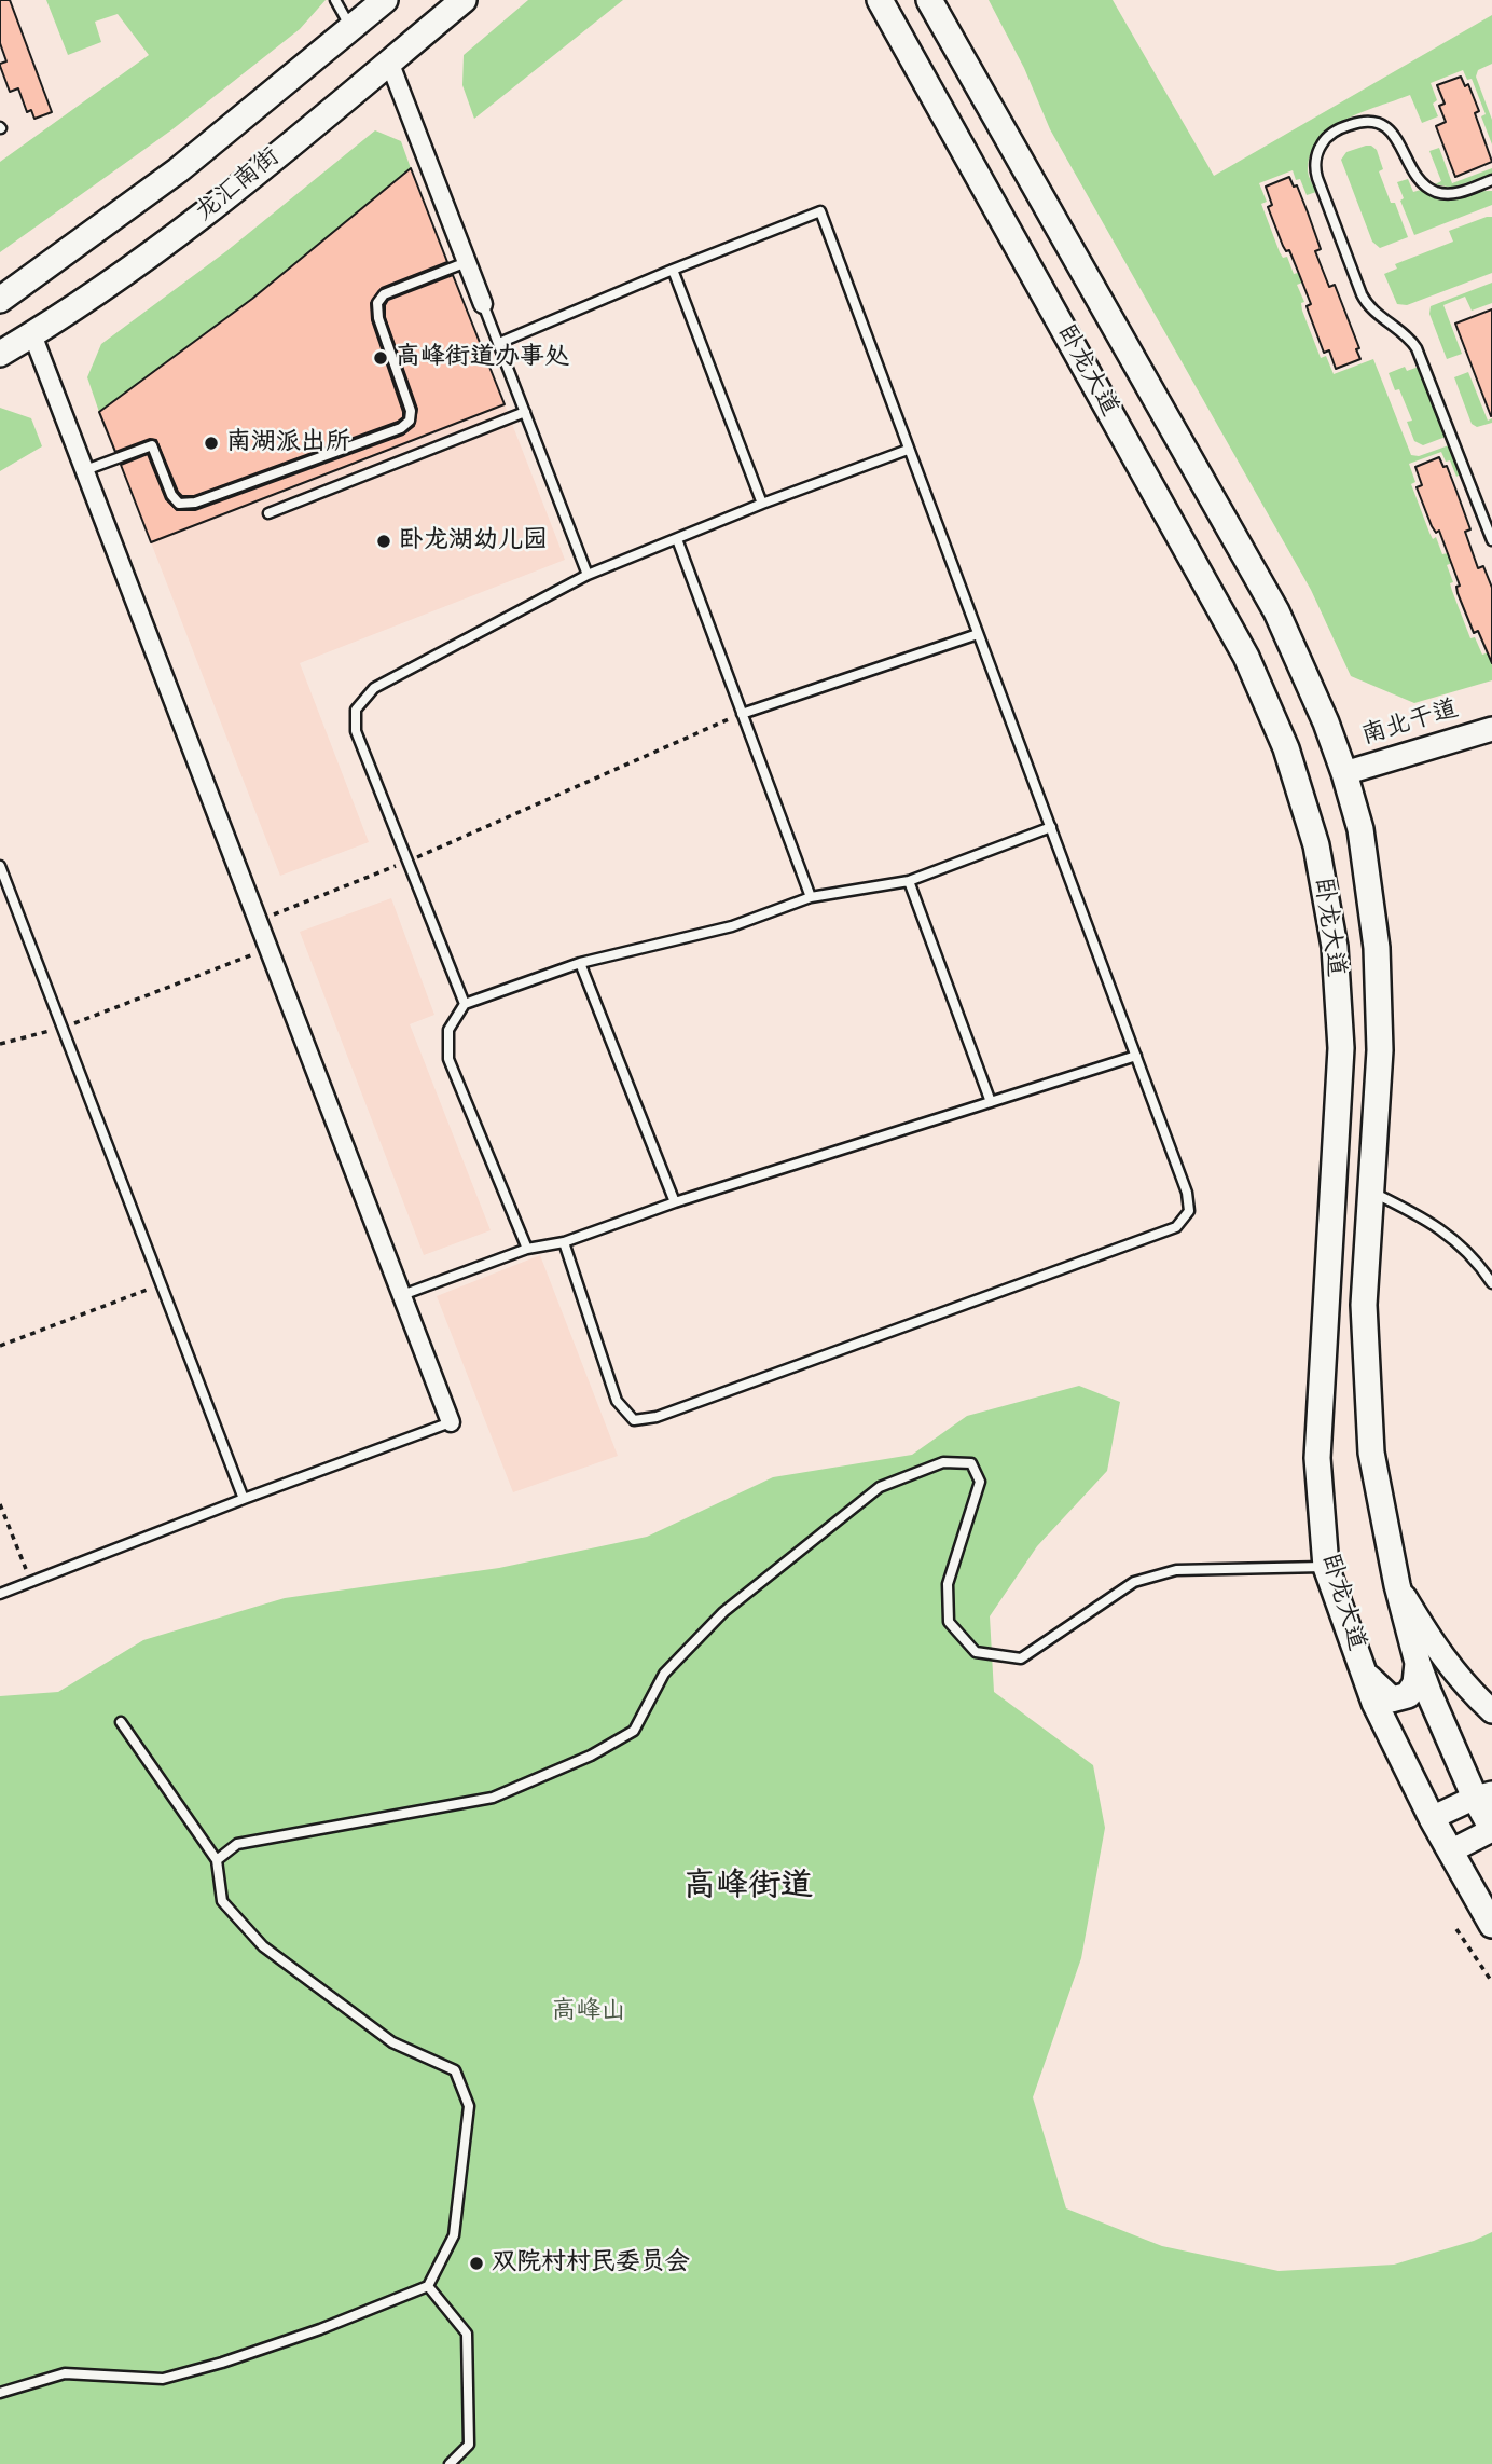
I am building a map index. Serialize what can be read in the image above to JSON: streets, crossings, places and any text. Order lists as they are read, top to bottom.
{
  "streets": {
    "main road": ["龙汇南街", "卧龙大道"],
    "street": ["南北干道"]
  },
  "crossings": [
    ["卧龙大道", "南北干道"]
  ],
  "districts": ["高峰街道"],
  "parks": ["高峰山"],
  "places": [
    "高峰街道办事处",
    "南湖派出所",
    "卧龙湖幼儿园",
    "双院村村民委员会"
  ]
}
